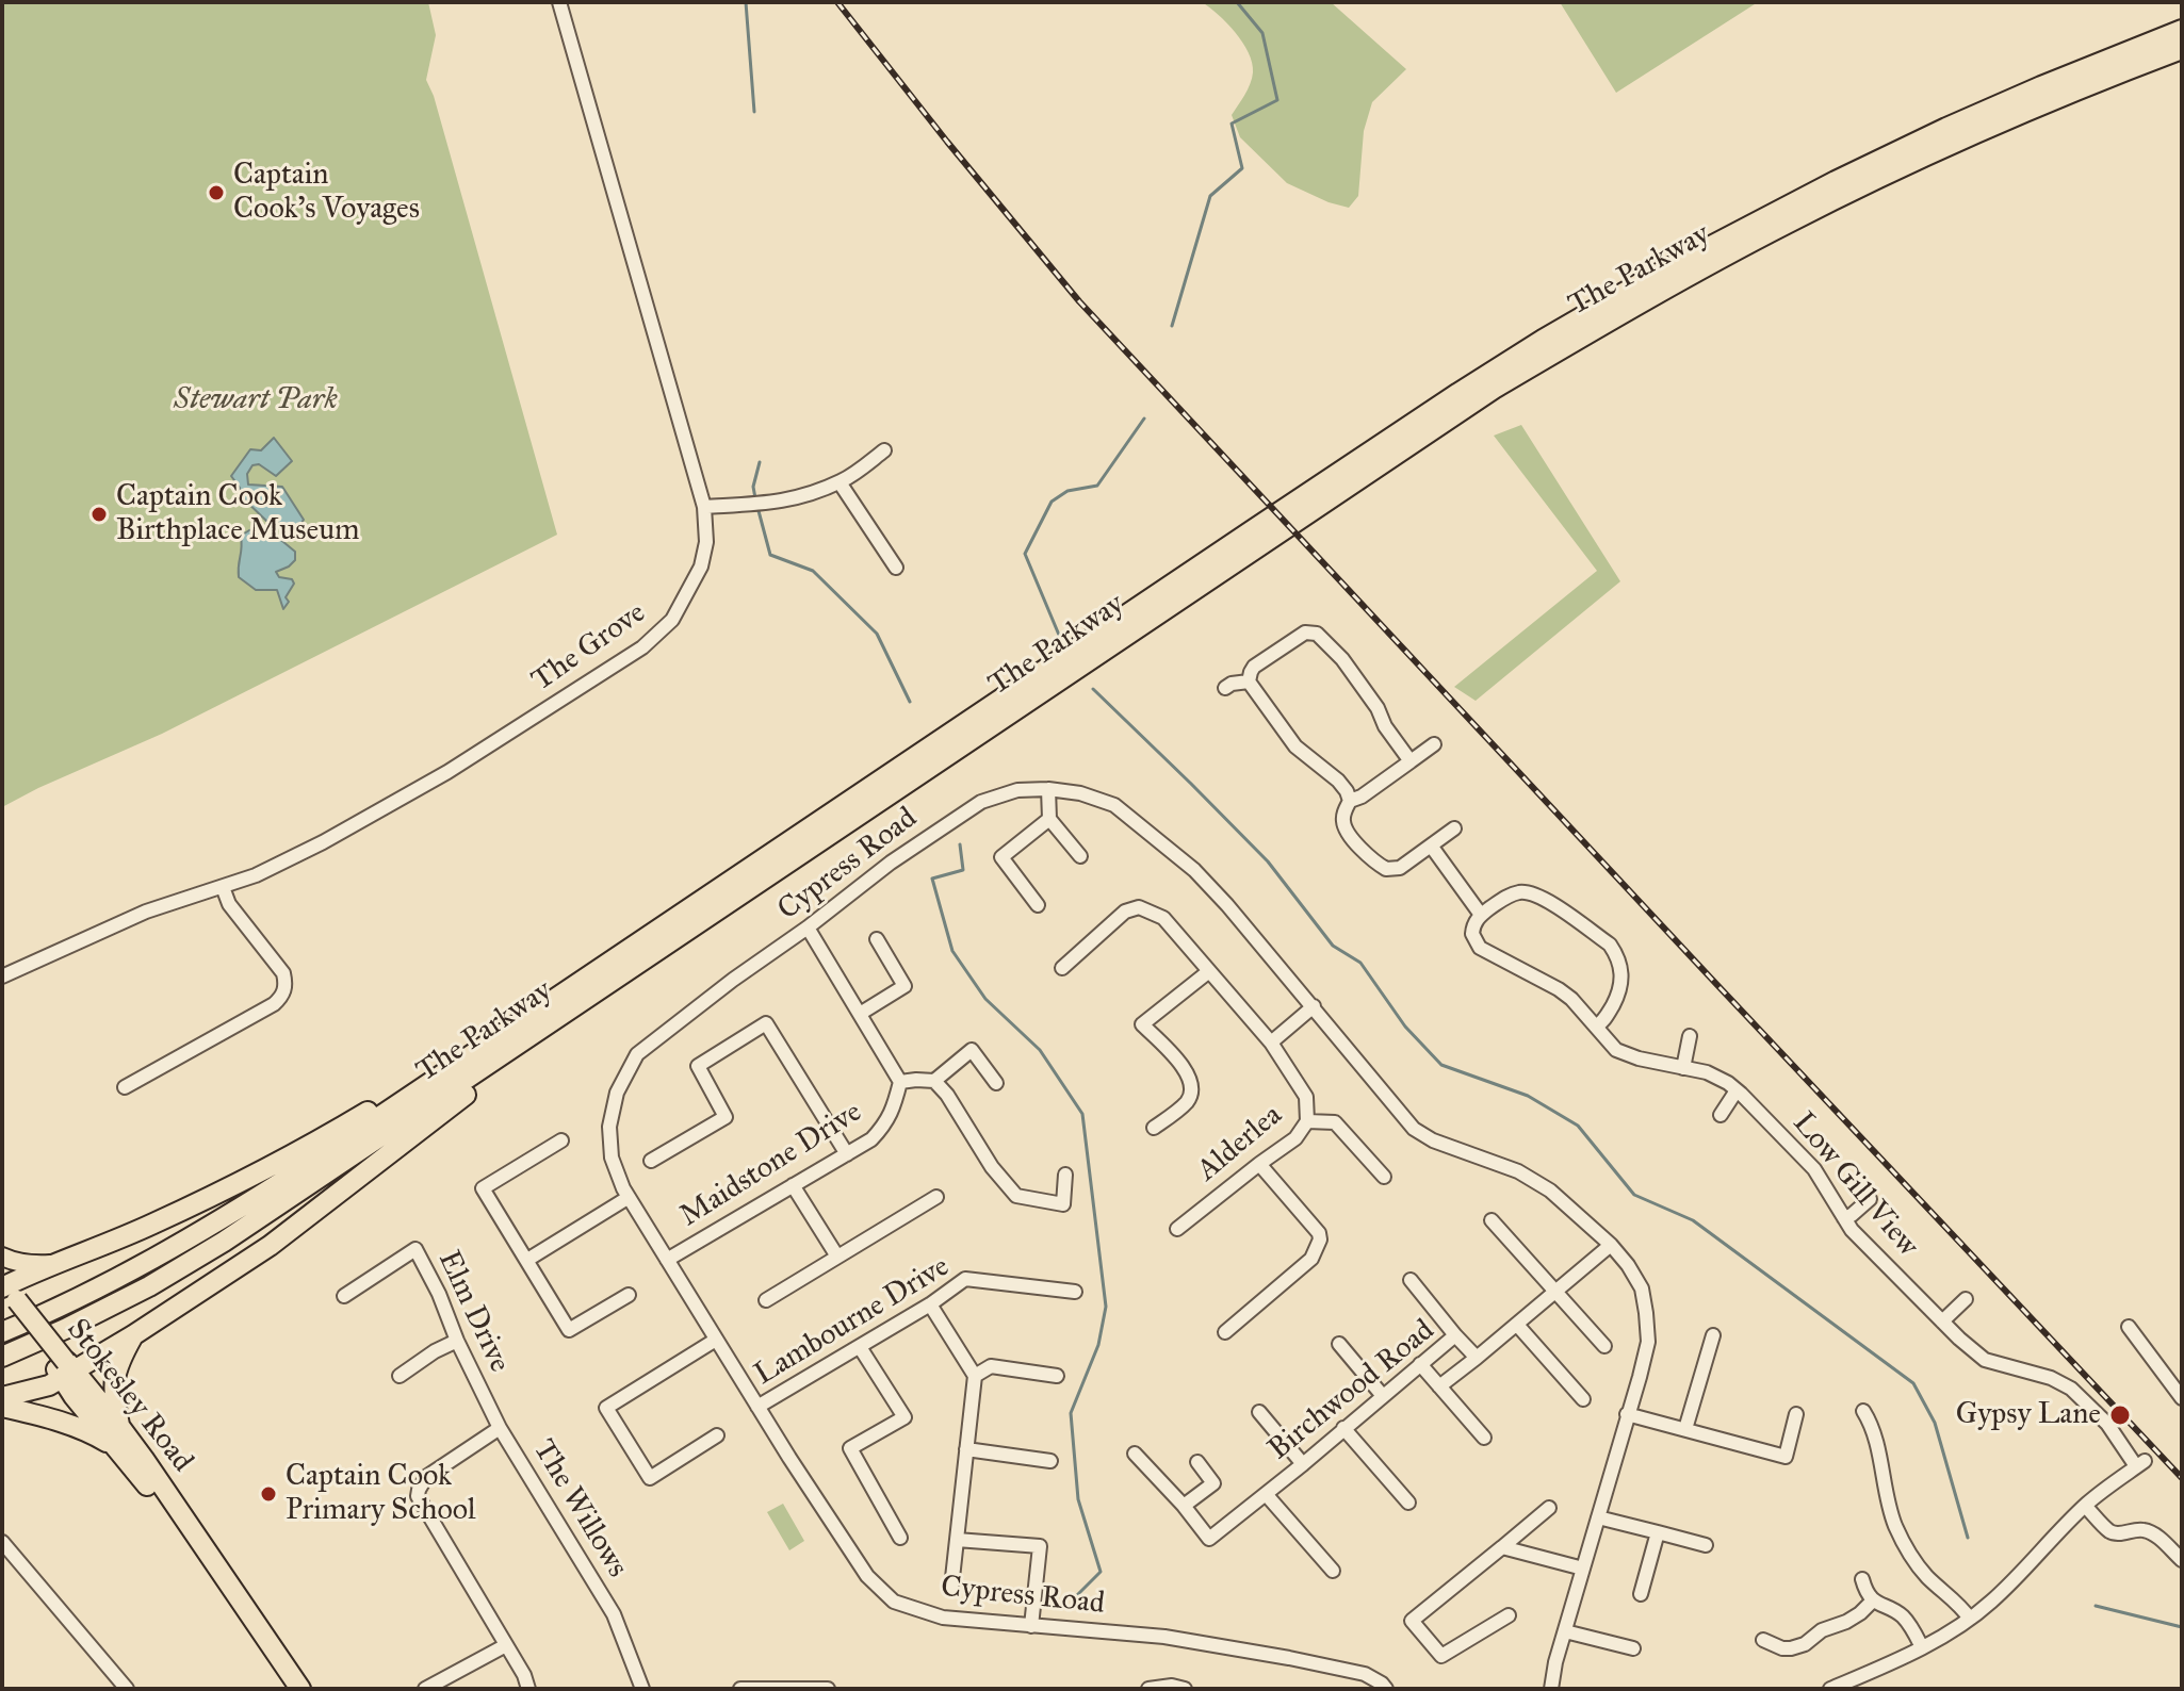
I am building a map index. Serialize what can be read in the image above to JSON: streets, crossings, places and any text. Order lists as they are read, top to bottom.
{
  "streets": {
    "highway": ["The Parkway", "Stokesley Road"],
    "street": [
      "The Grove",
      "Cypress Road",
      "Alderlea",
      "Maidstone Drive",
      "Low Gill View",
      "Elm Drive",
      "Lambourne Drive",
      "Birchwood Road",
      "The Willows"
    ]
  },
  "crossings": [
    ["Cypress Road", "Maidstone Drive"],
    ["Cypress Road", "Lambourne Drive"],
    ["Cypress Road", "Birchwood Road"],
    ["Elm Drive", "The Willows"]
  ],
  "parks": ["Stewart Park"],
  "places": [
    "Captain Cook's Voyages",
    "Captain Cook Birthplace Museum",
    "Gypsy Lane",
    "Captain Cook Primary School"
  ]
}
